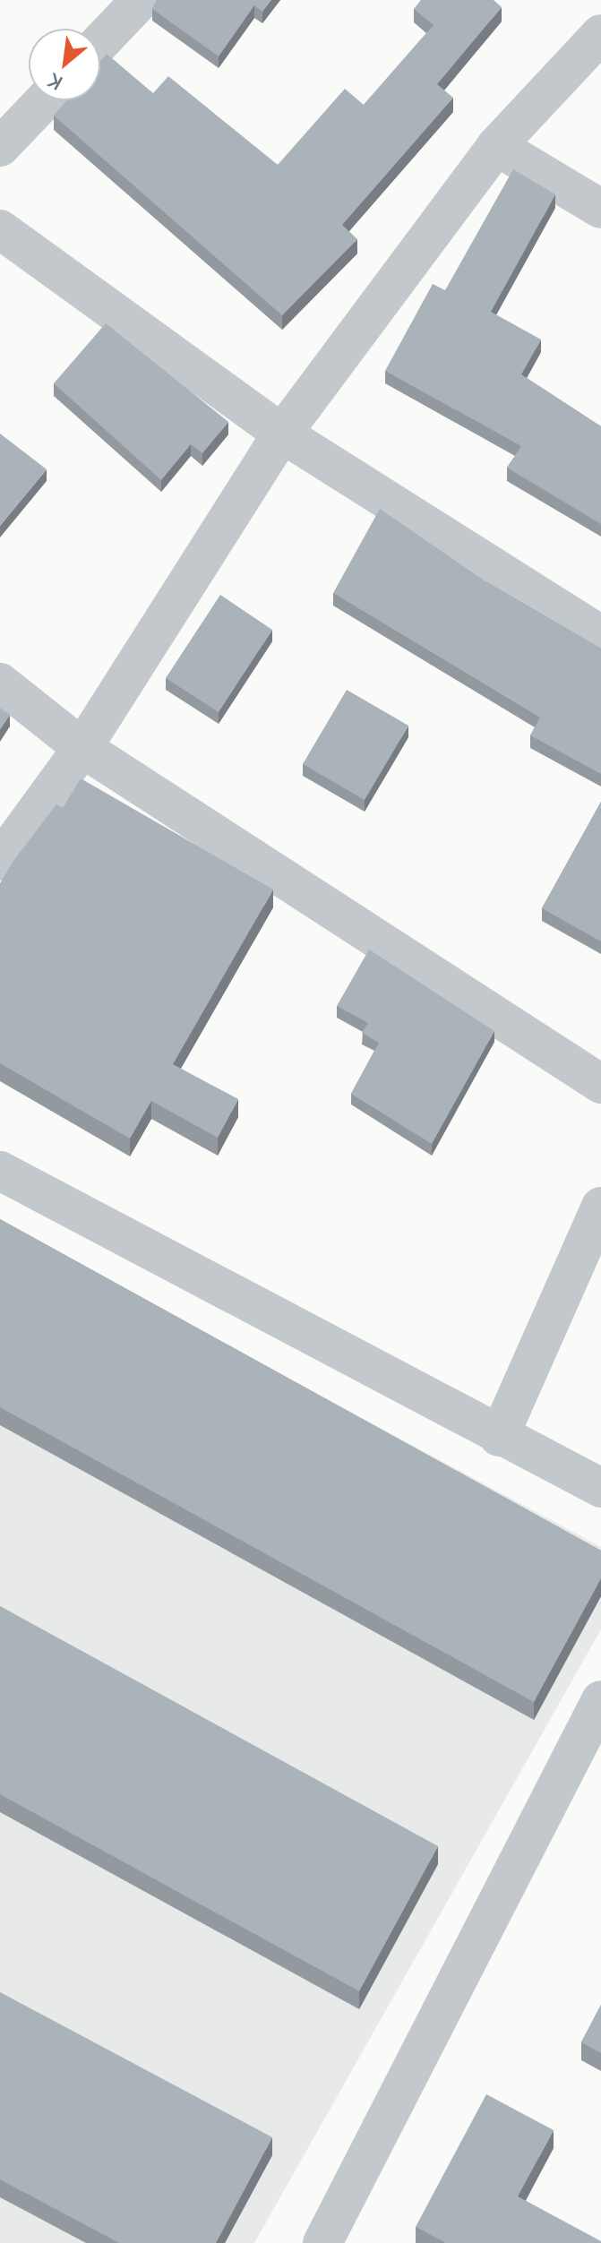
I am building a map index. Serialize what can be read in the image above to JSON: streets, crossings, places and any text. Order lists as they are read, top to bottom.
{
  "north": "bottom left"
}
